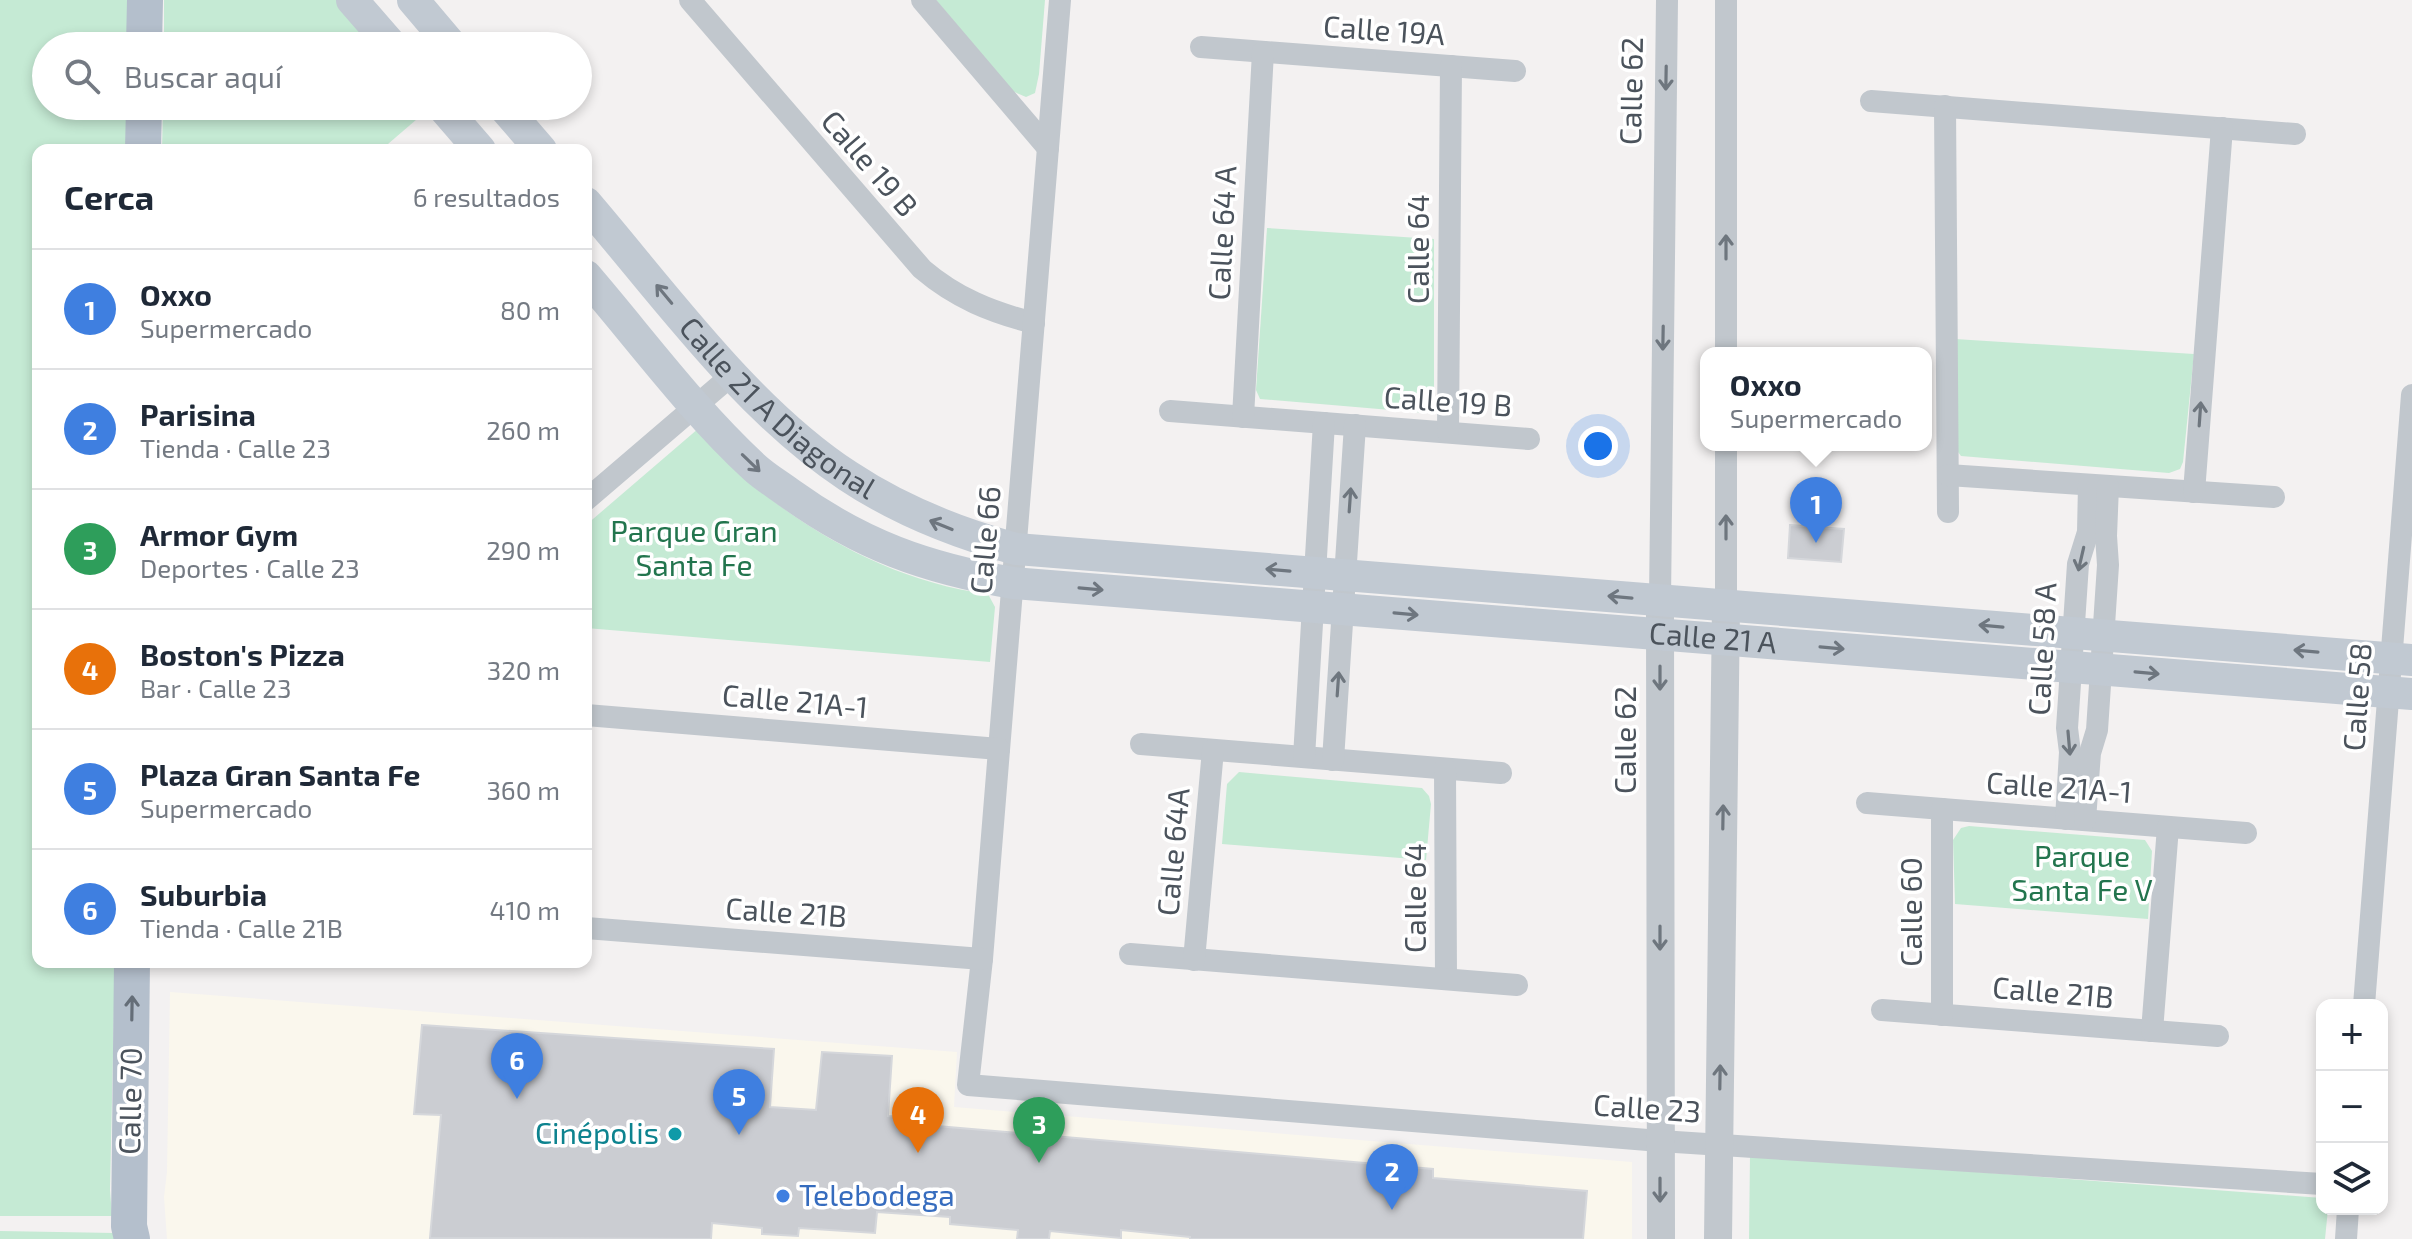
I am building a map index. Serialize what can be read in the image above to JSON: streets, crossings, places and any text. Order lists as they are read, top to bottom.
{
  "streets": {
    "main road": ["Calle 21 A Diagonal", "Calle 21 A", "Calle 70"],
    "street": [
      "Calle 19A",
      "Calle 62",
      "Calle 19 B",
      "Calle 64 A",
      "Calle 64",
      "Calle 66",
      "Calle 58 A",
      "Calle 58",
      "Calle 21A-1",
      "Calle 64A",
      "Calle 60",
      "Calle 21B",
      "Calle 23"
    ]
  },
  "crossings": [
    ["Calle 19A", "Calle 64 A"],
    ["Calle 19A", "Calle 64"],
    ["Calle 62", "Calle 21 A"],
    ["Calle 62", "Calle 23"],
    ["Calle 19 B", "Calle 64 A"],
    ["Calle 19 B", "Calle 64"],
    ["Calle 19 B", "Calle 66"],
    ["Calle 21 A Diagonal", "Calle 66"],
    ["Calle 21 A Diagonal", "Calle 21 A"],
    ["Calle 66", "Calle 21 A"],
    ["Calle 66", "Calle 21A-1"],
    ["Calle 66", "Calle 21B"],
    ["Calle 66", "Calle 23"],
    ["Calle 21 A", "Calle 58 A"],
    ["Calle 21 A", "Calle 58"],
    ["Calle 58 A", "Calle 21A-1"],
    ["Calle 21A-1", "Calle 60"],
    ["Calle 60", "Calle 21B"]
  ],
  "one_way": ["Calle 70"],
  "parks": ["Parque Gran Santa Fe", "Parque Santa Fe V"],
  "places": ["Cinépolis", "Telebodega"],
  "page": {
    "search": "Buscar aquí",
    "heading": ["Cerca", "6 resultados"],
    "list": [
      {
        "mark": "1",
        "name": "Oxxo",
        "note": "Supermercado",
        "value": "80 m"
      },
      {
        "mark": "2",
        "name": "Parisina",
        "note": "Tienda · Calle 23",
        "value": "260 m"
      },
      {
        "mark": "3",
        "name": "Armor Gym",
        "note": "Deportes · Calle 23",
        "value": "290 m"
      },
      {
        "mark": "4",
        "name": "Boston's Pizza",
        "note": "Bar · Calle 23",
        "value": "320 m"
      },
      {
        "mark": "5",
        "name": "Plaza Gran Santa Fe",
        "note": "Supermercado",
        "value": "360 m"
      },
      {
        "mark": "6",
        "name": "Suburbia",
        "note": "Tienda · Calle 21B",
        "value": "410 m"
      }
    ],
    "popup": ["Oxxo", "Supermercado"],
    "pins": [
      "1",
      "6",
      "5",
      "4",
      "3",
      "2"
    ],
    "map_buttons": ["+", "−"]
  }
}
